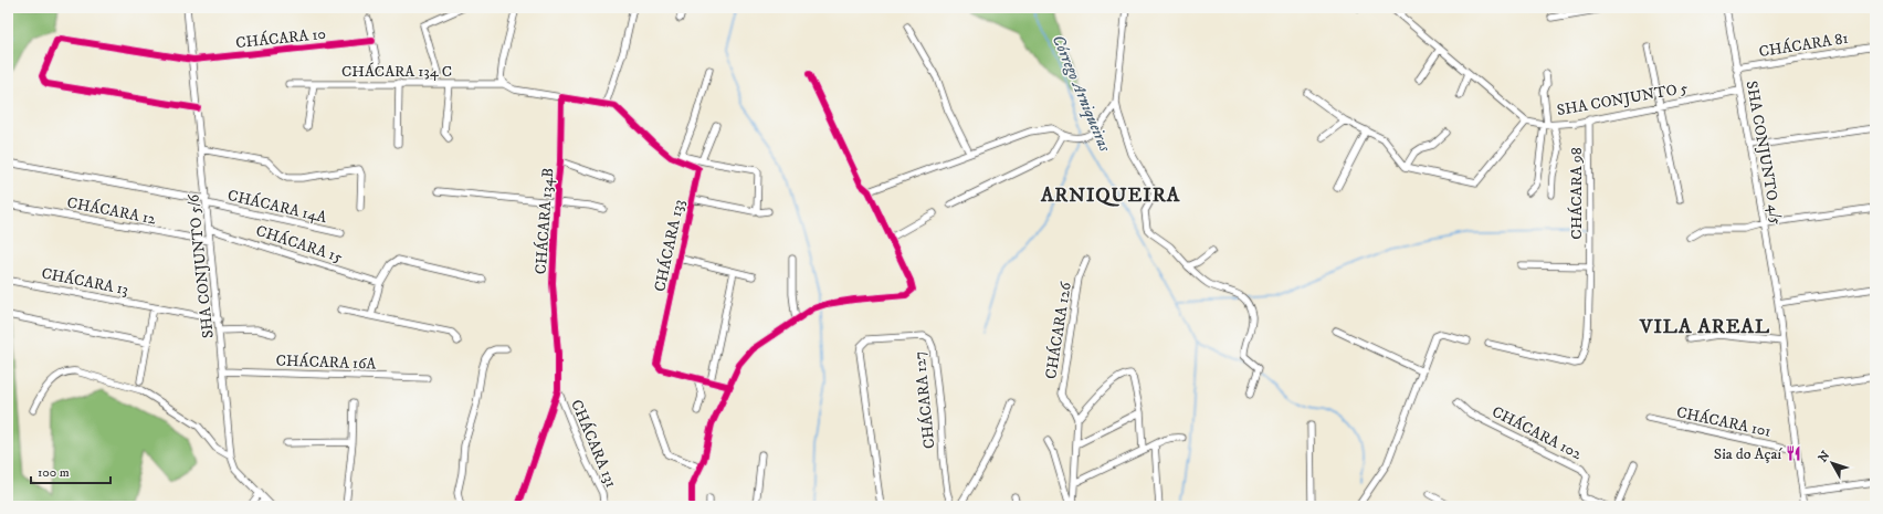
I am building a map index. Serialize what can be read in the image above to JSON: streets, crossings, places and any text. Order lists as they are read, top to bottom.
{
  "streets": {
    "street": [
      "CHÁCARA 10",
      "CHÁCARA 81",
      "CHÁCARA 134 C",
      "SHA CONJUNTO 5",
      "SHA CONJUNTO 4/5",
      "CHÁCARA 98",
      "CHÁCARA 14A",
      "CHÁCARA 12",
      "CHÁCARA 134B",
      "CHÁCARA 15",
      "CHÁCARA 133",
      "SHA CONJUNTO 5/6",
      "CHÁCARA 13",
      "CHÁCARA 126",
      "CHÁCARA 16A",
      "CHÁCARA 127",
      "CHÁCARA 101",
      "CHÁCARA 102",
      "CHÁCARA 131"
    ]
  },
  "crossings": [
    ["CHÁCARA 10", "SHA CONJUNTO 5/6"],
    ["CHÁCARA 81", "SHA CONJUNTO 4/5"],
    ["CHÁCARA 134 C", "CHÁCARA 134B"],
    ["SHA CONJUNTO 5", "SHA CONJUNTO 4/5"],
    ["SHA CONJUNTO 5", "CHÁCARA 98"],
    ["SHA CONJUNTO 4/5", "CHÁCARA 101"],
    ["CHÁCARA 14A", "CHÁCARA 12"],
    ["CHÁCARA 14A", "SHA CONJUNTO 5/6"],
    ["CHÁCARA 12", "SHA CONJUNTO 5/6"],
    ["CHÁCARA 134B", "CHÁCARA 131"],
    ["CHÁCARA 15", "SHA CONJUNTO 5/6"],
    ["SHA CONJUNTO 5/6", "CHÁCARA 13"],
    ["SHA CONJUNTO 5/6", "CHÁCARA 16A"]
  ],
  "districts": ["ARNIQUEIRA", "VILA AREAL"],
  "water": ["Córrego Arniqueiras"],
  "places": {
    "restaurant": ["Sia do Açaí"]
  },
  "scale_bar": "100 m",
  "north": "top left"
}
